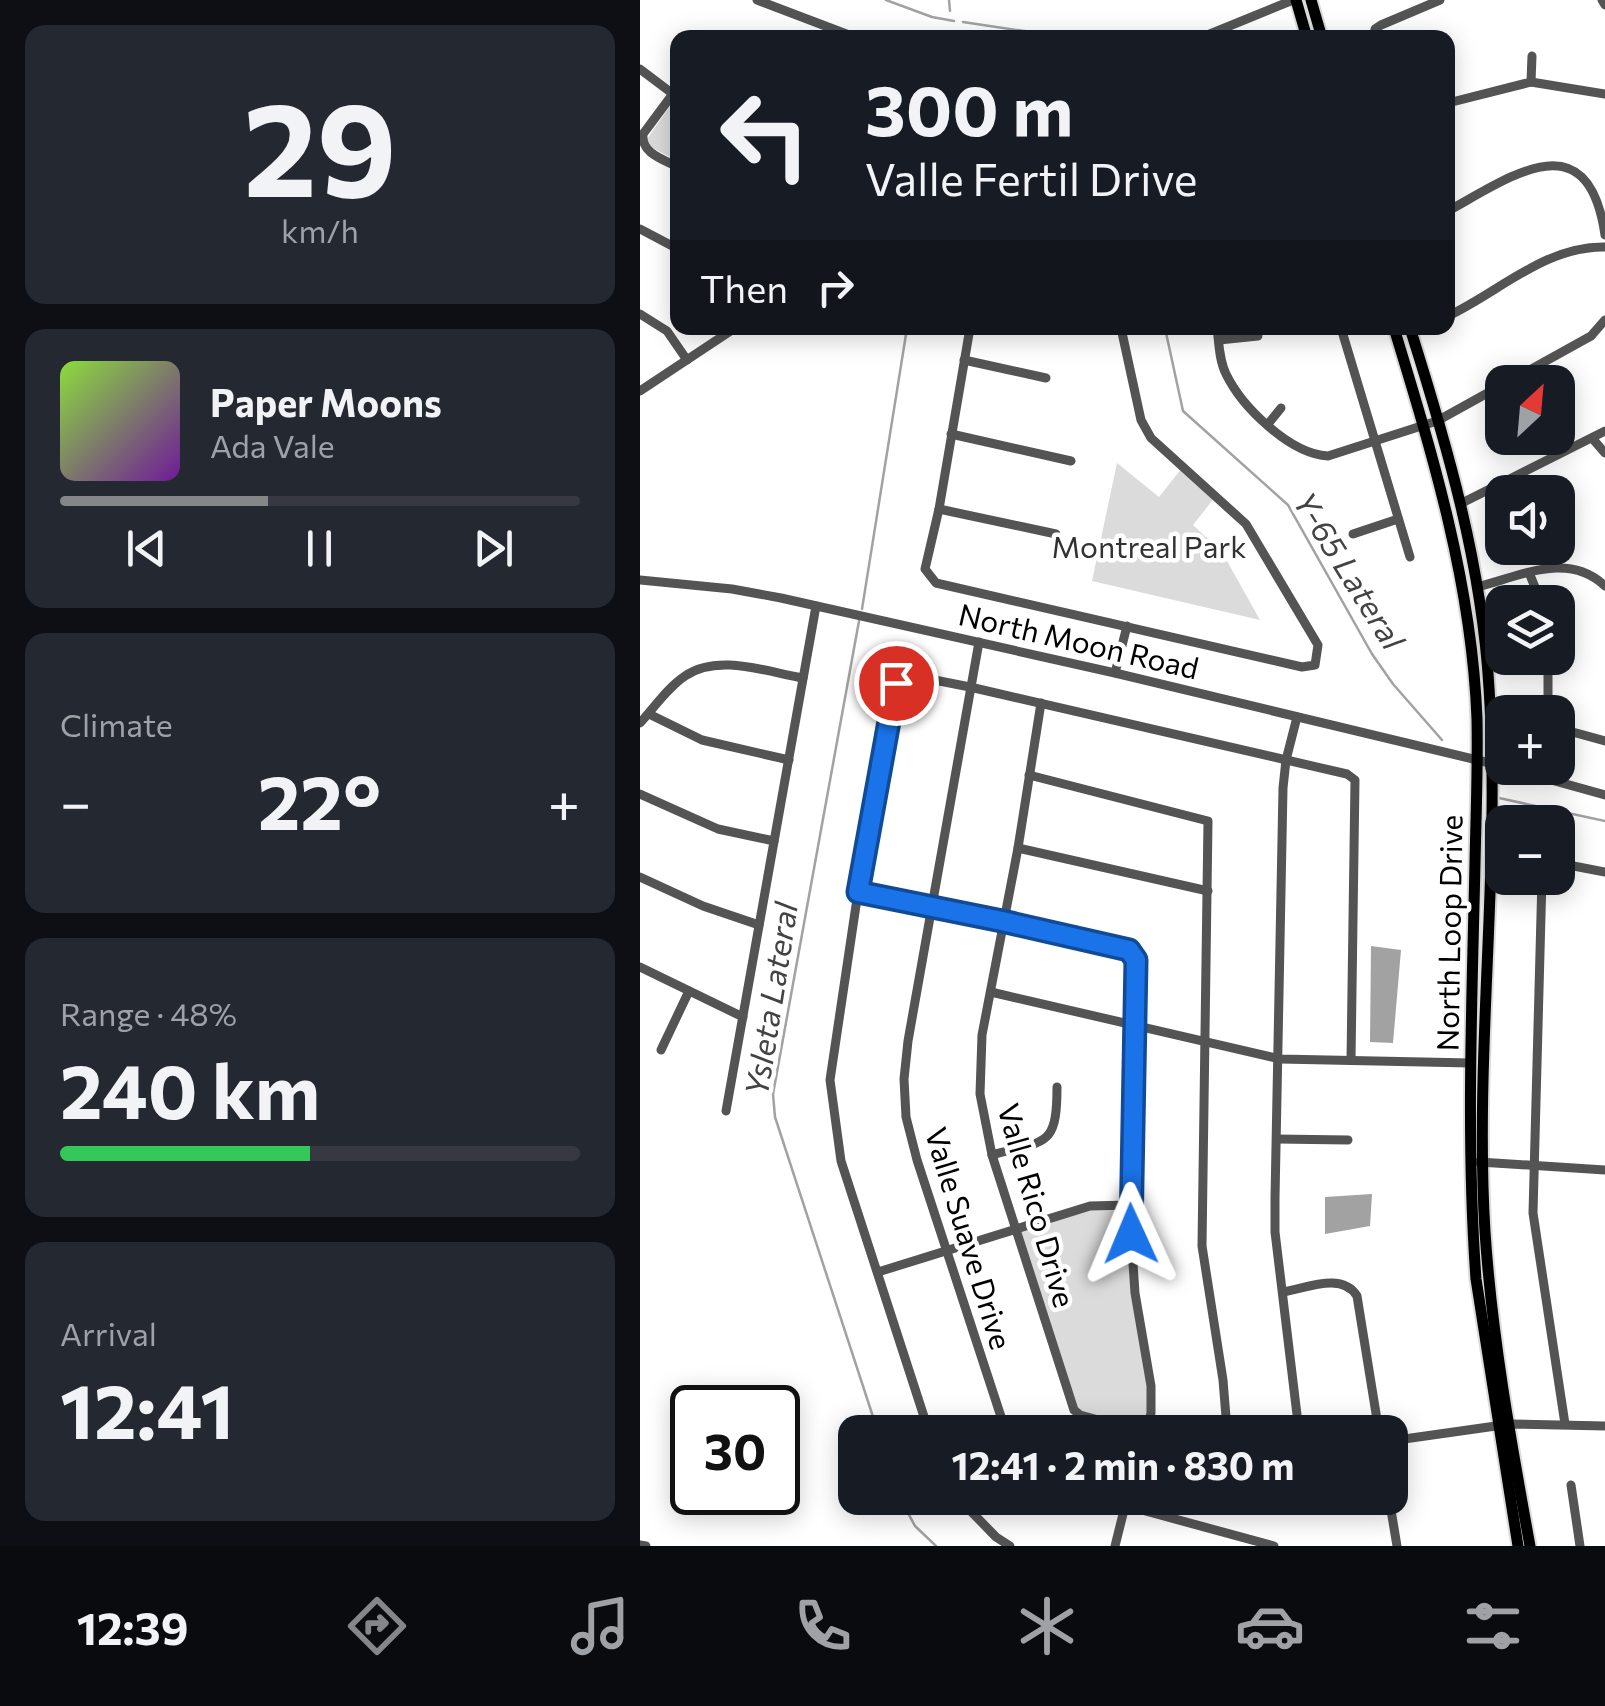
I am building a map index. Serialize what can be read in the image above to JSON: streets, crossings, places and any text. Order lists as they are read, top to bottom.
{
  "streets": {
    "main road": ["North Loop Drive"],
    "street": ["North Moon Road", "Valle Rico Drive", "Valle Suave Drive"]
  },
  "crossings": [
    ["North Moon Road", "North Loop Drive"],
    ["North Moon Road", "Valle Suave Drive"]
  ],
  "water": ["Y-65 Lateral", "Ysleta Lateral"],
  "parks": ["Montreal Park"],
  "north": "top right",
  "page": {
    "tile": [
      ["29", "km/h"],
      "Climate",
      ["Range · 48%", "240 km"],
      ["Arrival", "12:41"]
    ],
    "turn": ["300 m", "Valle Fertil Drive"],
    "then": "Then",
    "song": ["Paper Moons", "Ada Vale"],
    "map_buttons": ["+", "−"],
    "heat": ["−", "22°", "+"],
    "limit": "30",
    "trip": "12:41 · 2 min · 830 m",
    "tabs": "12:39"
  }
}
